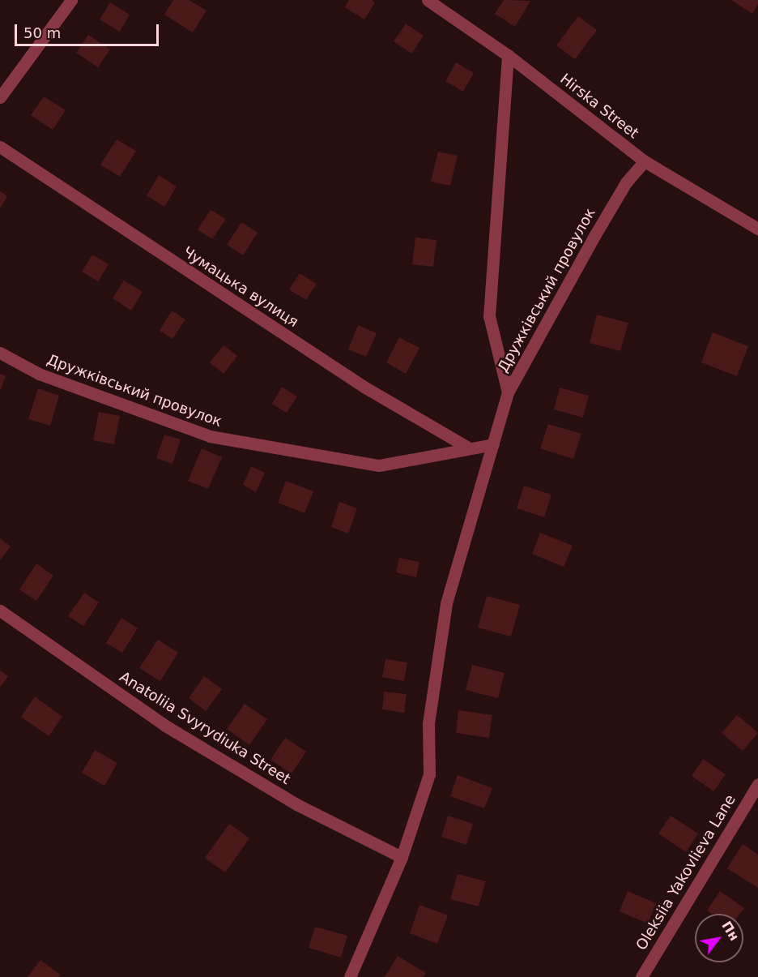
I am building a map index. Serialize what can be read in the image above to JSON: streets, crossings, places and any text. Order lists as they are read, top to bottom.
{
  "streets": {
    "street": [
      "Hirska Street",
      "Чумацька вулиця",
      "Дружківський провулок",
      "Anatoliia Svyrydiuka Street",
      "Oleksiia Yakovlieva Lane"
    ]
  },
  "crossings": [
    ["Hirska Street", "Дружківський провулок"],
    ["Чумацька вулиця", "Дружківський провулок"],
    ["Дружківський провулок", "Anatoliia Svyrydiuka Street"]
  ],
  "scale_bar": "50 m",
  "north": "top right"
}
